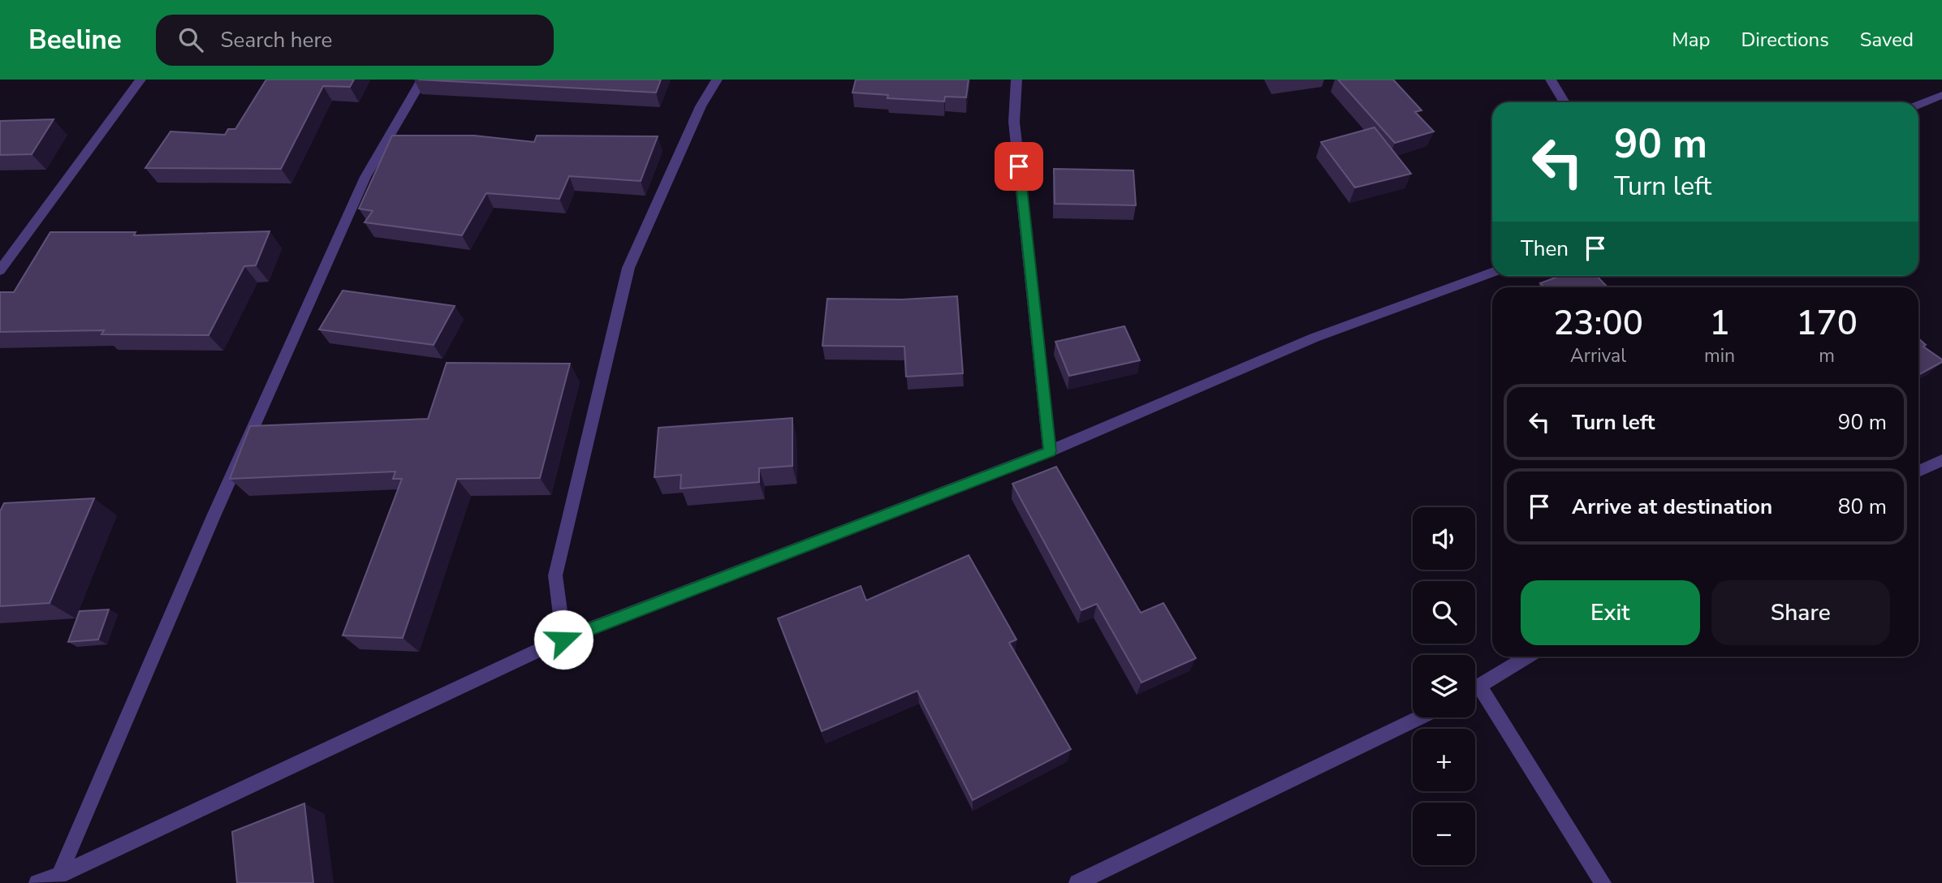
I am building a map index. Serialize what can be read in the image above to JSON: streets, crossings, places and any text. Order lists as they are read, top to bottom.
{
  "page": {
    "header": "Beeline",
    "search": "Search here",
    "nav": ["Map", "Directions", "Saved"],
    "turn": ["90 m", "Turn left"],
    "then": "Then",
    "eta": [
      "23:00",
      "Arrival",
      "1",
      "min",
      "170",
      "m"
    ],
    "list": [
      {
        "name": "Turn left",
        "value": "90 m"
      },
      {
        "name": "Arrive at destination",
        "value": "80 m"
      }
    ],
    "map_buttons": ["+", "−"],
    "buttons": ["Exit", "Share"]
  }
}
